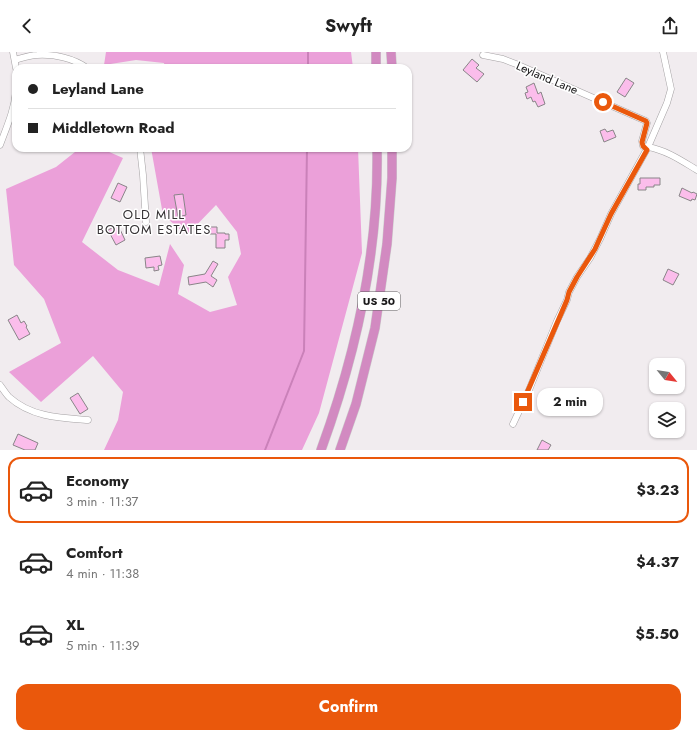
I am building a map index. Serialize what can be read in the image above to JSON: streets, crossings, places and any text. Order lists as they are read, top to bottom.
{
  "streets": {
    "highway": ["US 50"],
    "street": ["Leyland Lane"]
  },
  "districts": ["OLD MILL BOTTOM ESTATES"],
  "north": "bottom right",
  "page": {
    "header": "Swyft",
    "banner": ["Leyland Lane", "Middletown Road"],
    "bubble": "2 min",
    "list": [
      {
        "name": "Economy",
        "note": "3 min · 11:37",
        "value": "$3.23"
      },
      {
        "name": "Comfort",
        "note": "4 min · 11:38",
        "value": "$4.37"
      },
      {
        "name": "XL",
        "note": "5 min · 11:39",
        "value": "$5.50"
      }
    ],
    "buttons": "Confirm"
  }
}
